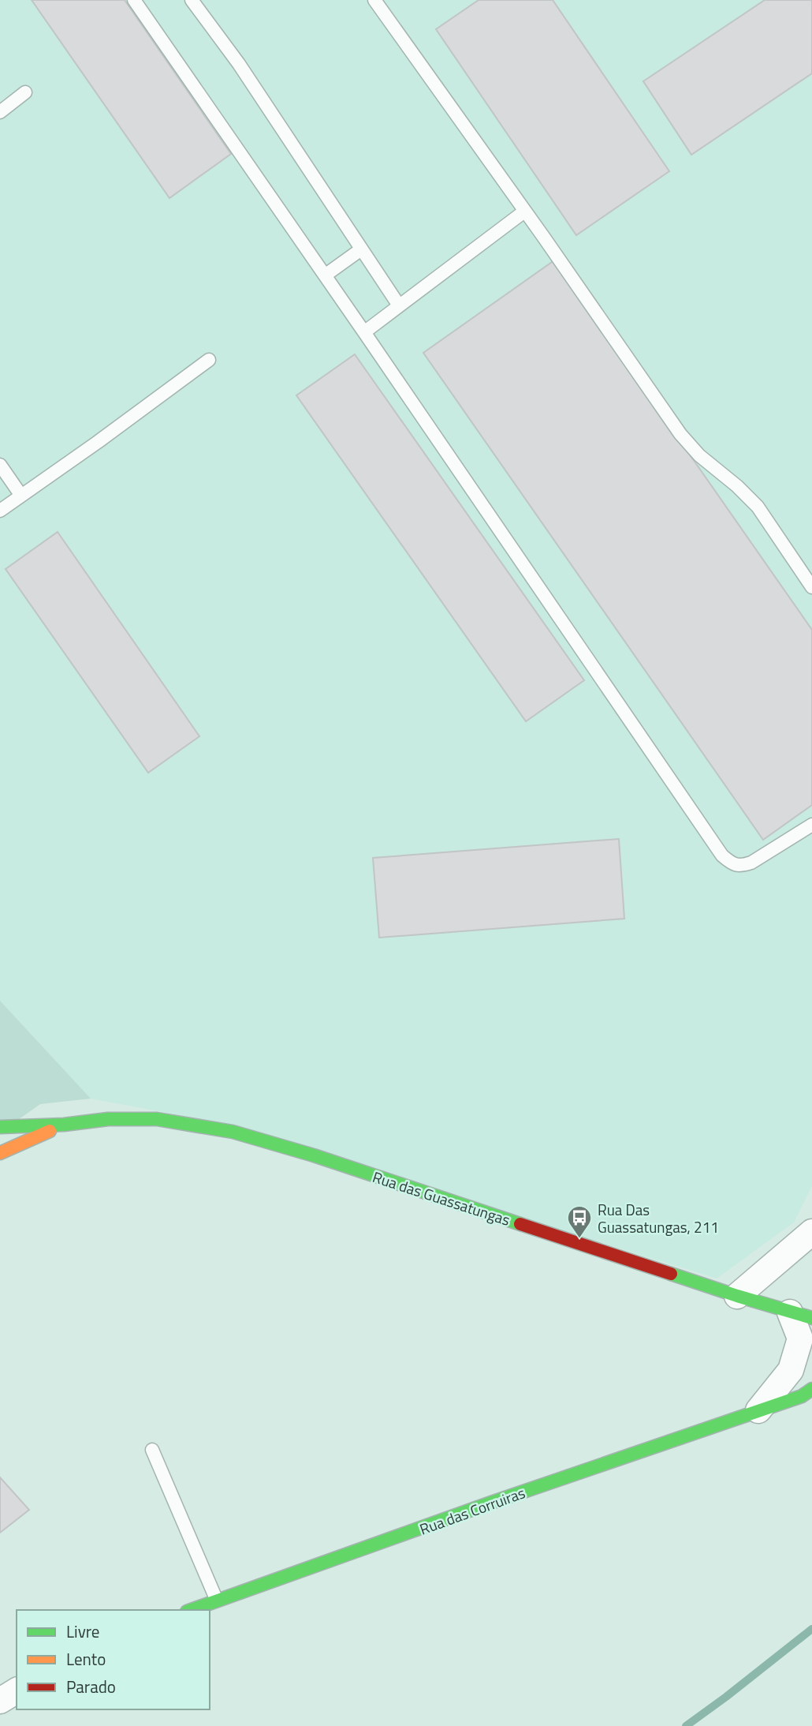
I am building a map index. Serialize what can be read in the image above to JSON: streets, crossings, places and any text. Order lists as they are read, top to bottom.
{
  "streets": {
    "street": ["Rua das Guassatungas", "Rua das Corruiras"]
  },
  "places": {
    "bus stop": ["Rua Das Guassatungas, 211"]
  },
  "legend": ["Livre", "Lento", "Parado"]
}
